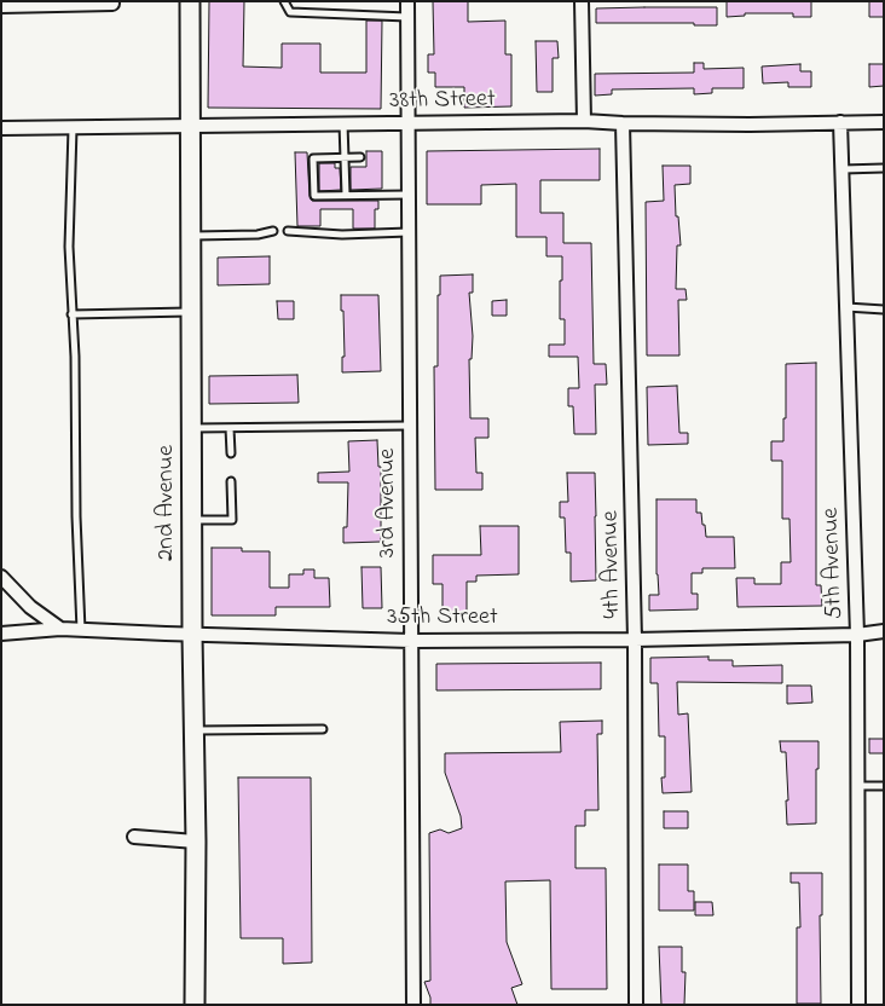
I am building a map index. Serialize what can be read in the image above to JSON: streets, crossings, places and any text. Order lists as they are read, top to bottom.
{
  "streets": {
    "main road": ["2nd Avenue"],
    "street": [
      "38th Street",
      "3rd Avenue",
      "5th Avenue",
      "4th Avenue",
      "35th Street"
    ]
  },
  "crossings": [
    ["38th Street", "2nd Avenue"],
    ["38th Street", "3rd Avenue"],
    ["38th Street", "5th Avenue"],
    ["38th Street", "4th Avenue"],
    ["2nd Avenue", "35th Street"],
    ["3rd Avenue", "35th Street"],
    ["5th Avenue", "35th Street"],
    ["4th Avenue", "35th Street"]
  ]
}
